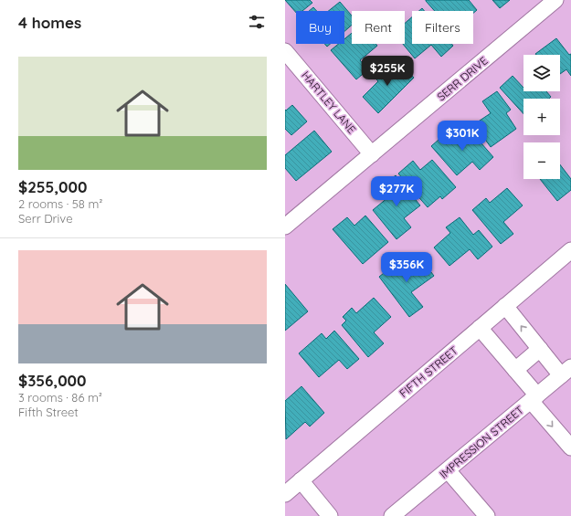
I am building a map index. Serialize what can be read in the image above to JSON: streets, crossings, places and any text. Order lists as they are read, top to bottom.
{
  "streets": {
    "street": [
      "SERR DRIVE",
      "HARTLEY LANE",
      "FIFTH STREET",
      "IMPRESSION STREET"
    ]
  },
  "crossings": [
    ["SERR DRIVE", "HARTLEY LANE"]
  ],
  "page": {
    "heading": "4 homes",
    "chip": ["Buy", "Rent", "Filters"],
    "list": [
      {
        "name": "$255,000",
        "note": "2 rooms · 58 m² · Serr Drive"
      },
      {
        "name": "$356,000",
        "note": "3 rooms · 86 m² · Fifth Street"
      }
    ],
    "map_buttons": ["+", "−"],
    "price": [
      "$255K",
      "$301K",
      "$277K",
      "$356K"
    ]
  }
}
